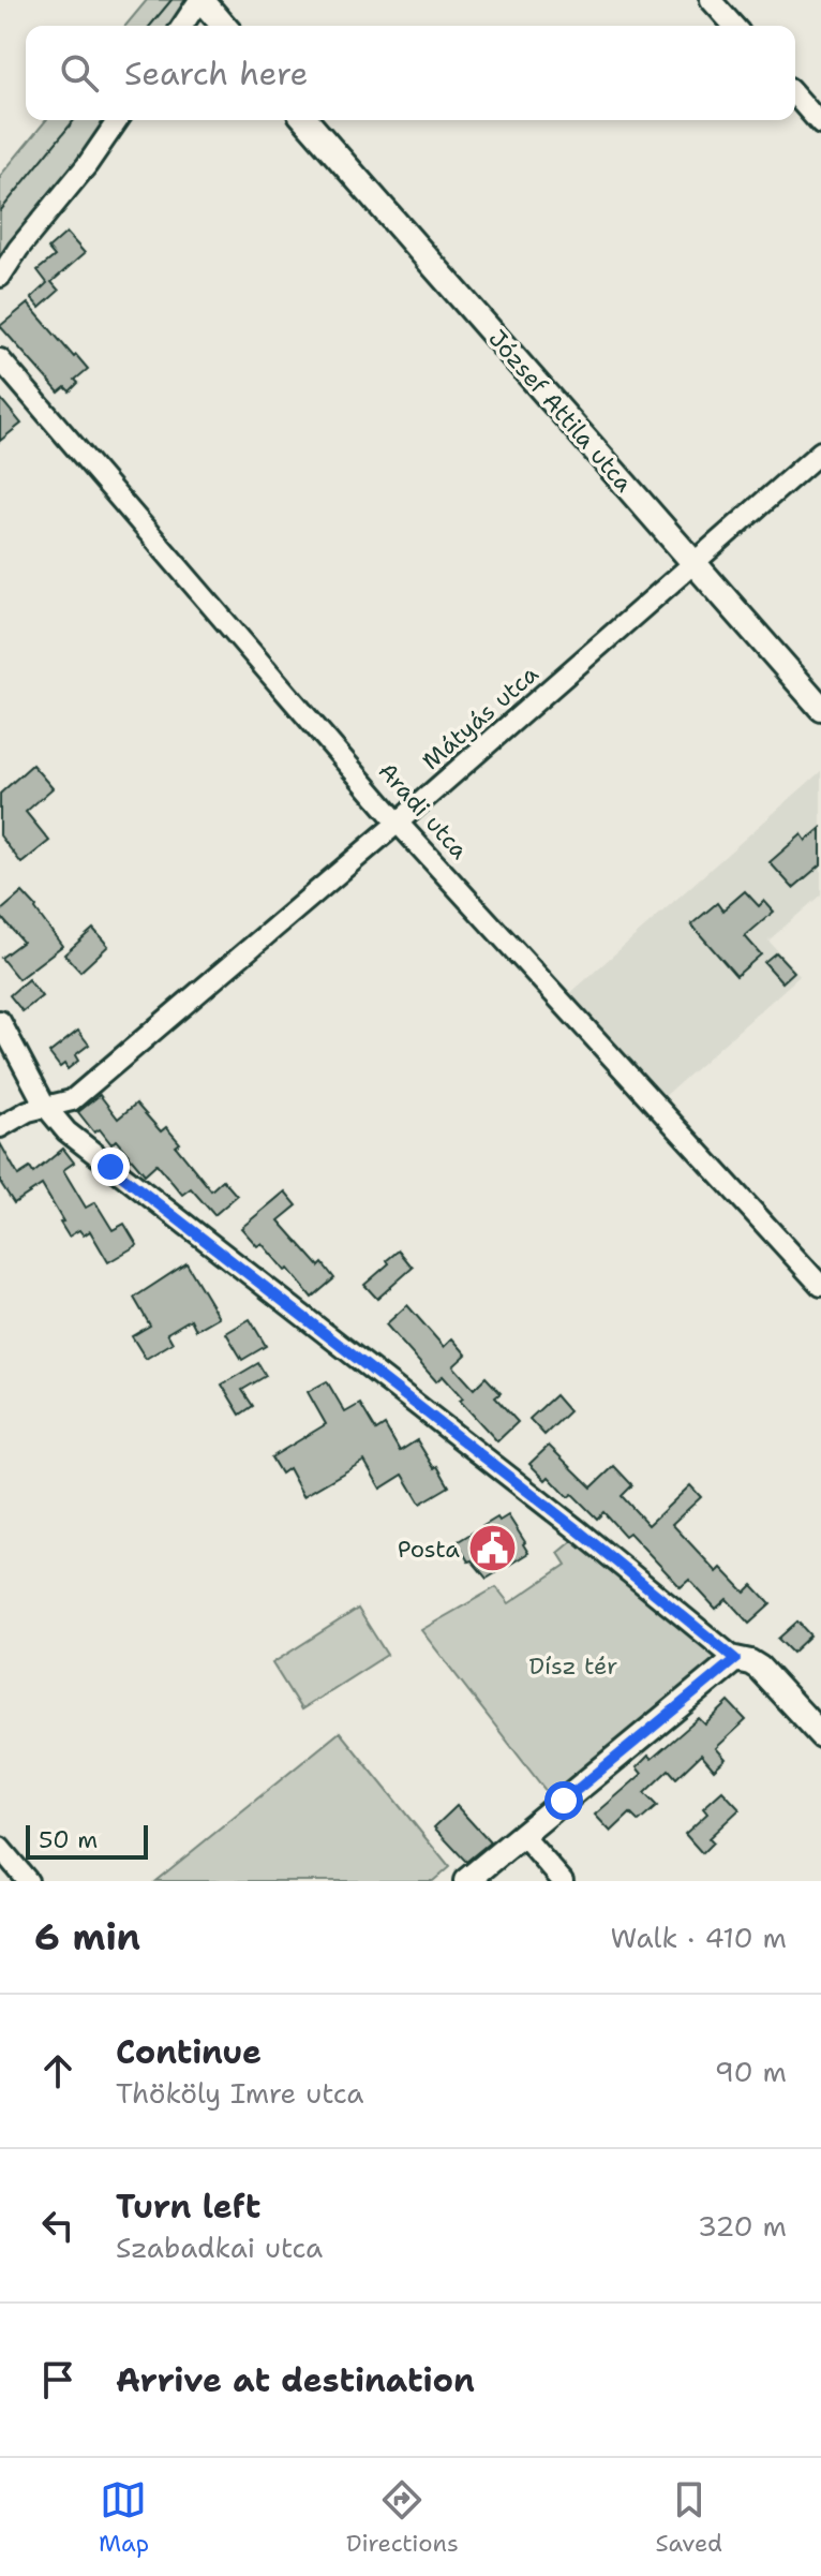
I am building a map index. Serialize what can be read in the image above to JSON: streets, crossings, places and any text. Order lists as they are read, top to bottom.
{
  "streets": {
    "street": ["József Attila utca", "Mátyás utca", "Aradi utca"]
  },
  "crossings": [
    ["József Attila utca", "Mátyás utca"],
    ["Mátyás utca", "Aradi utca"]
  ],
  "parks": ["Dísz tér"],
  "places": {
    "public building": ["Posta"]
  },
  "scale_bar": "50 m",
  "page": {
    "search": "Search here",
    "scale": "50 m",
    "heading": ["6 min", "Walk · 410 m"],
    "list": [
      ["Continue", "Thököly Imre utca", "90 m"],
      ["Turn left", "Szabadkai utca", "320 m"],
      "Arrive at destination"
    ],
    "nav": ["Map", "Directions", "Saved"]
  }
}
